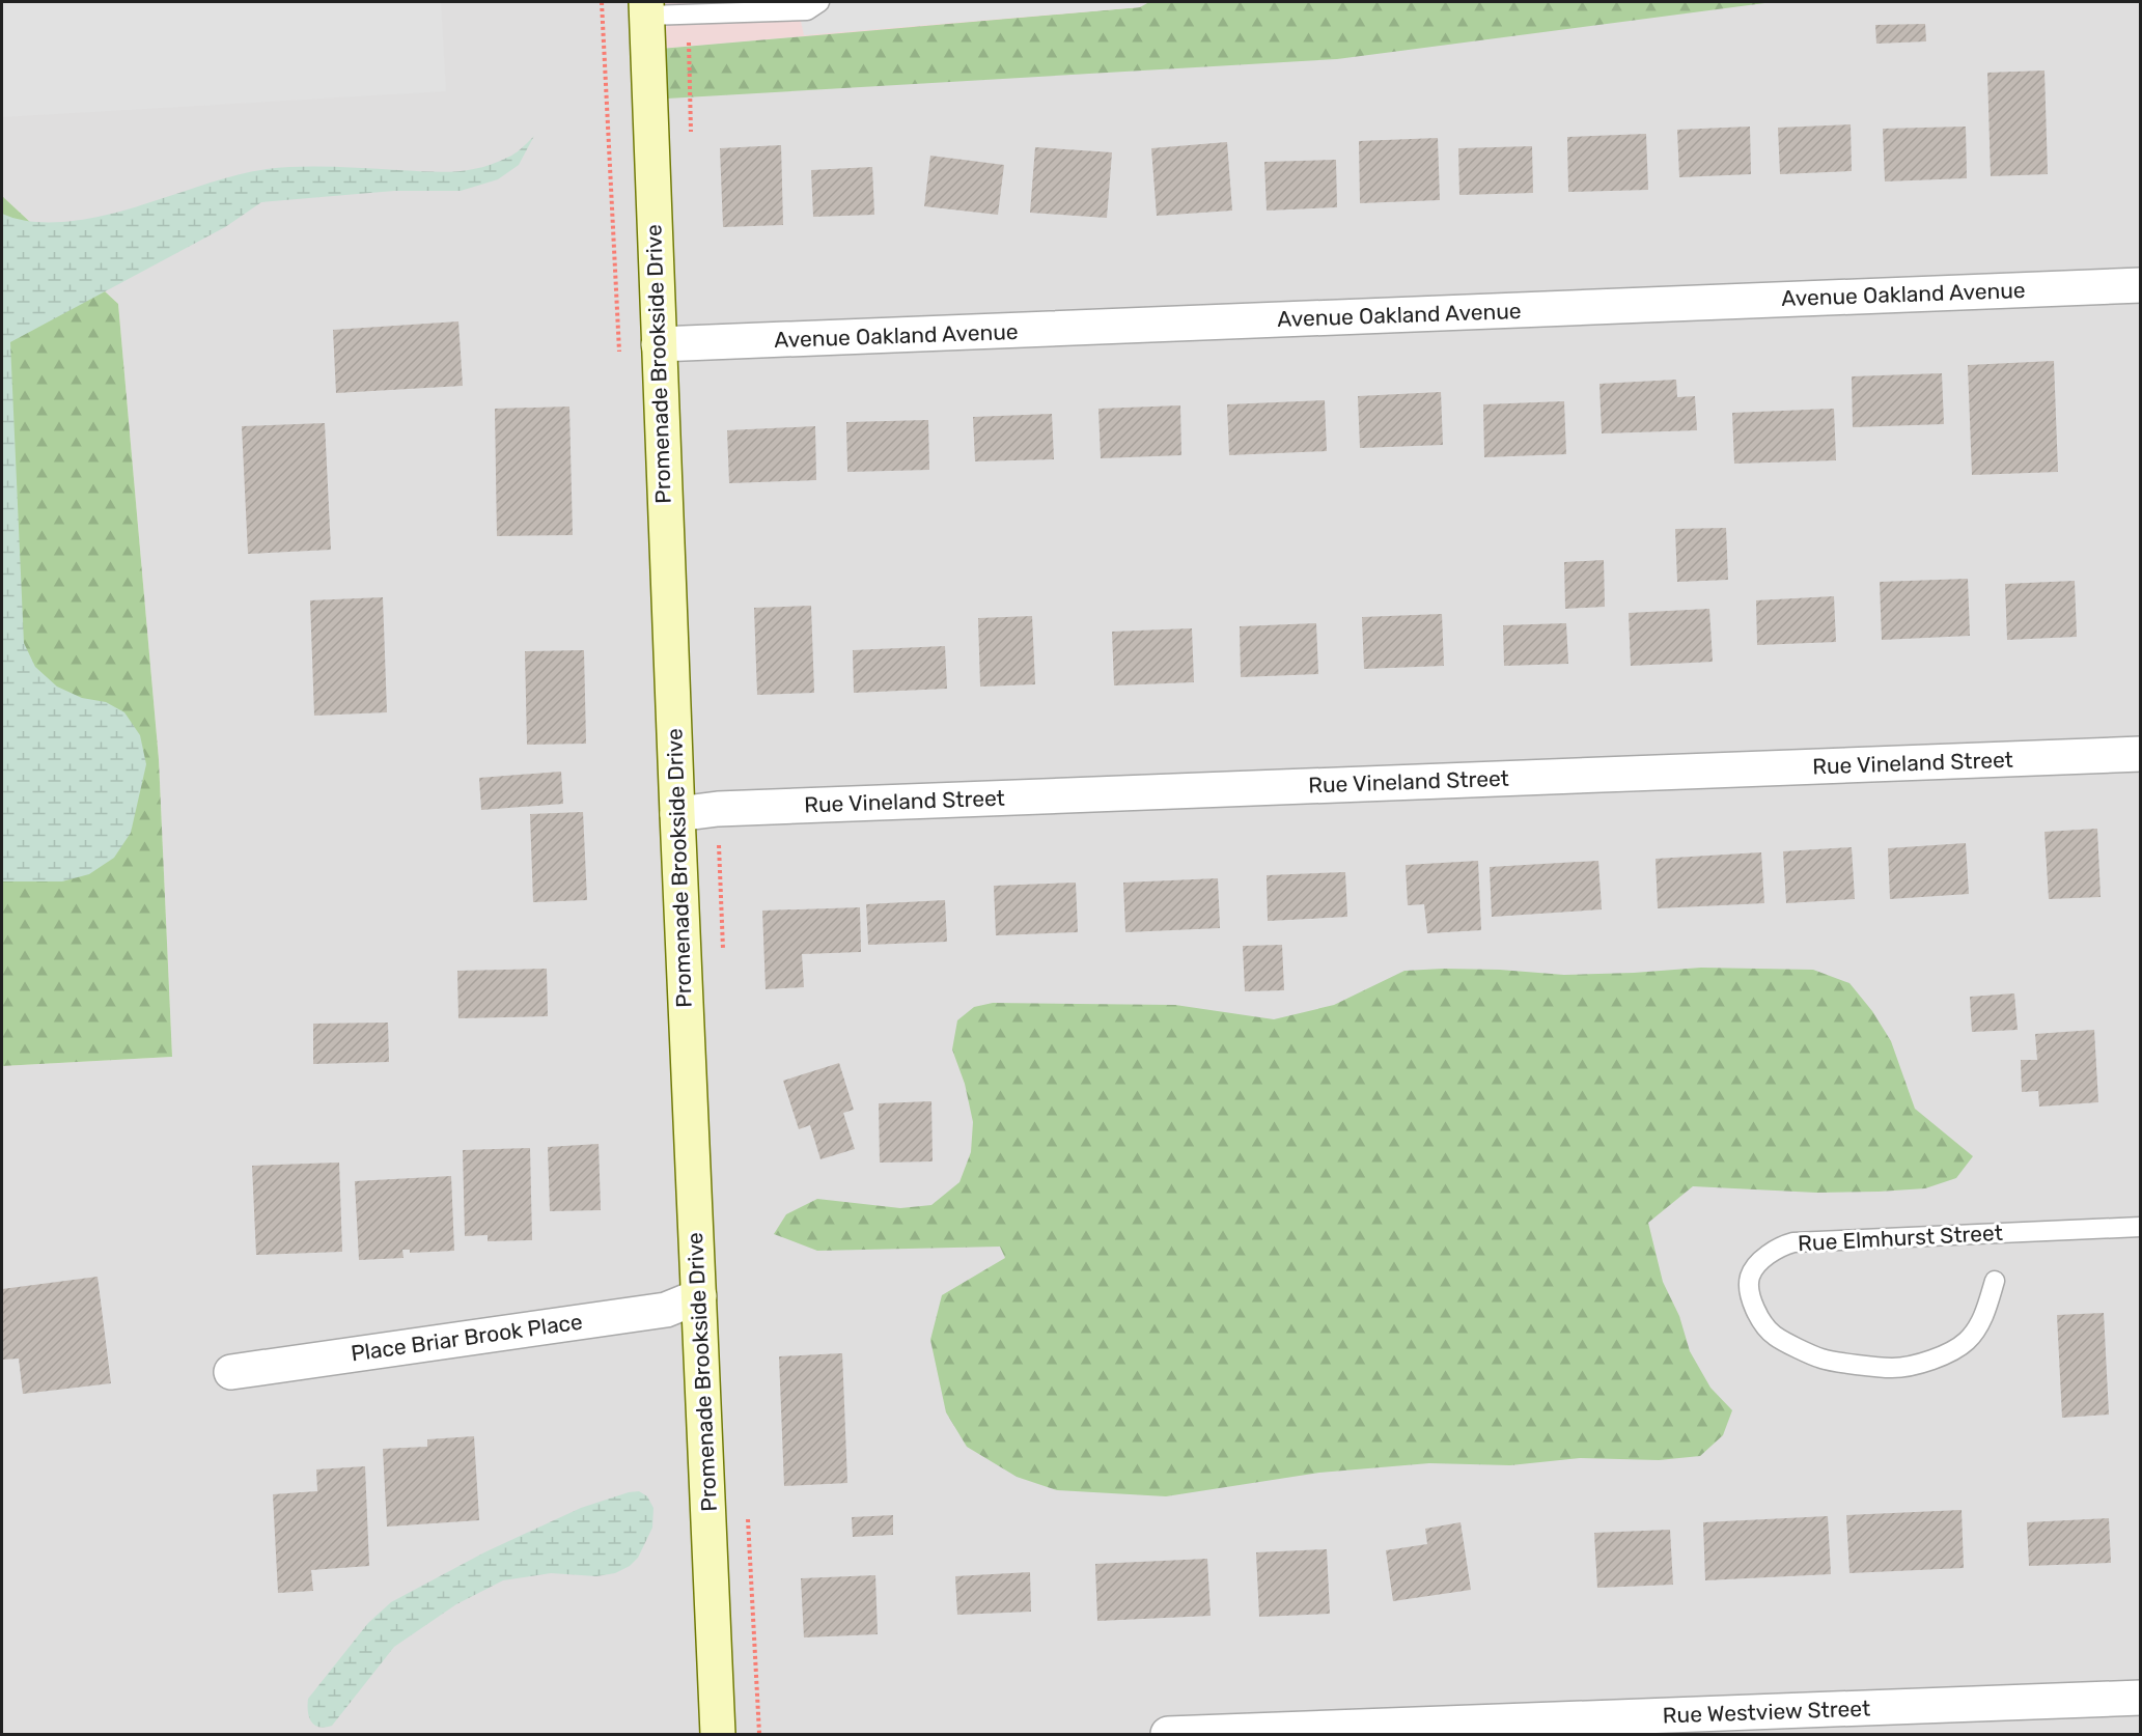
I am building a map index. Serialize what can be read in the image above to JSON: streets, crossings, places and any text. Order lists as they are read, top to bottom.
{
  "streets": {
    "street": [
      "Avenue Oakland Avenue",
      "Promenade Brookside Drive",
      "Rue Vineland Street",
      "Place Briar Brook Place",
      "Rue Westview Street"
    ],
    "lane": ["Rue Elmhurst Street"]
  },
  "crossings": [
    ["Avenue Oakland Avenue", "Promenade Brookside Drive"],
    ["Promenade Brookside Drive", "Rue Vineland Street"],
    ["Promenade Brookside Drive", "Place Briar Brook Place"]
  ]
}
